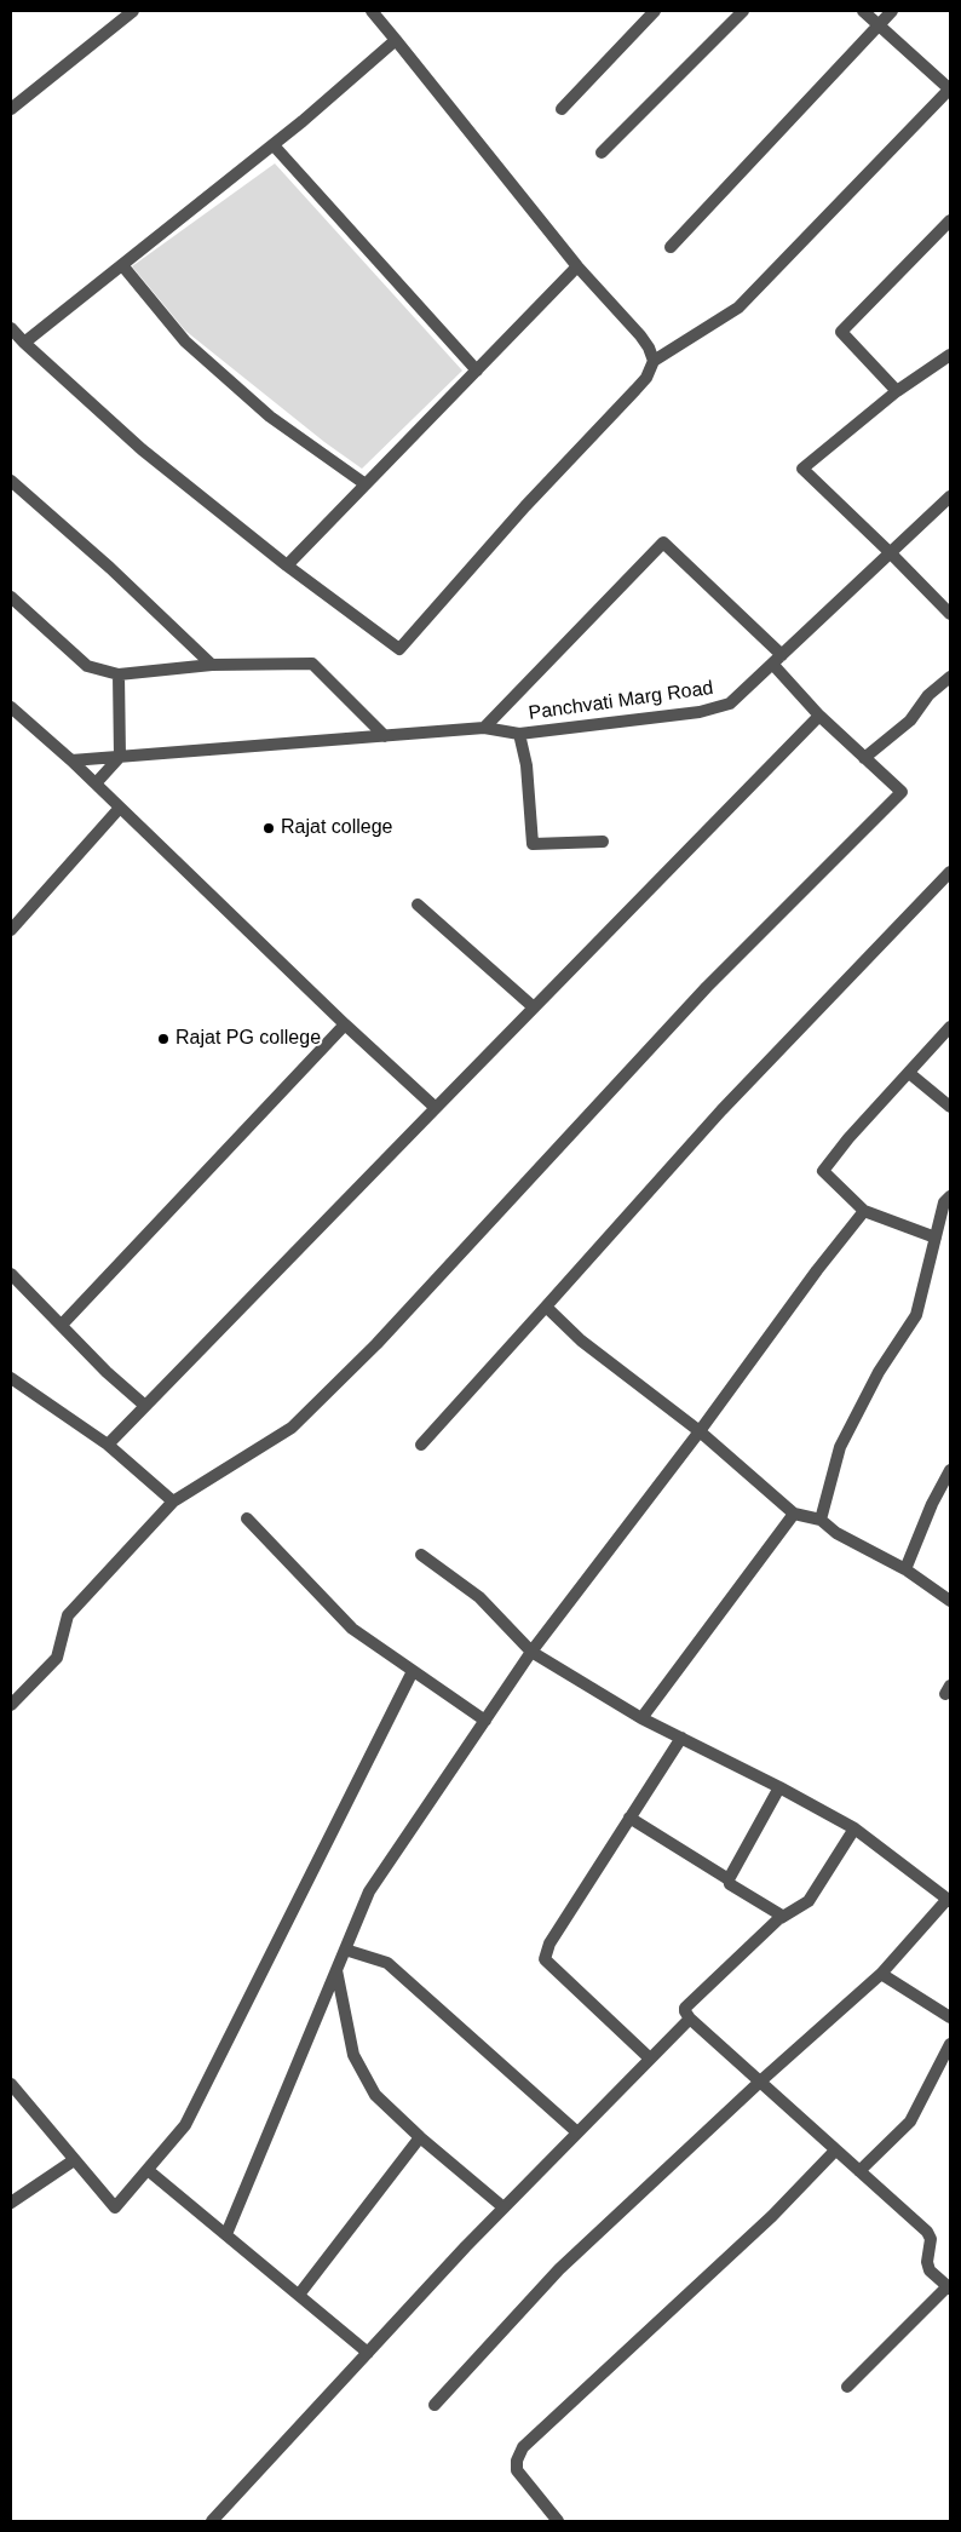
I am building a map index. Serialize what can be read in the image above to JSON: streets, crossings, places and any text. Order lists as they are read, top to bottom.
{
  "streets": {
    "street": ["Panchvati Marg Road"]
  },
  "places": ["Rajat college", "Rajat PG college"]
}
